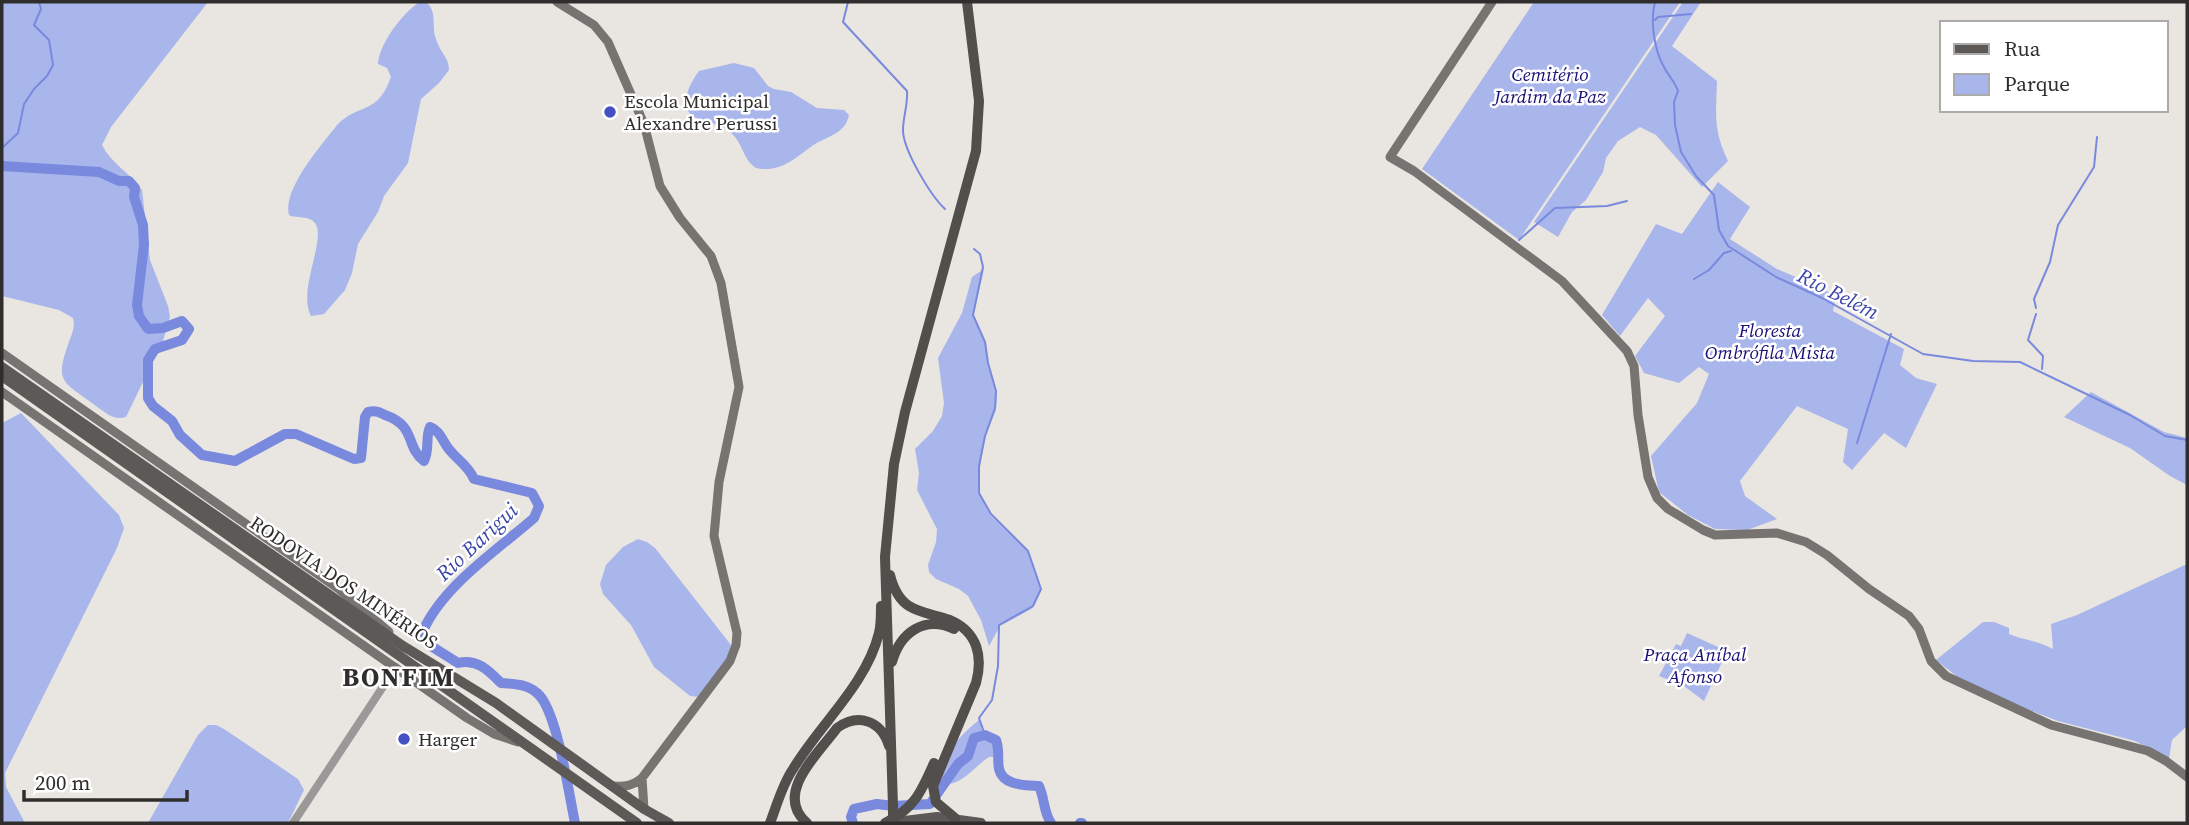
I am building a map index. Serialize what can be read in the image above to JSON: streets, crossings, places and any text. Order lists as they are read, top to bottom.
{
  "streets": {
    "main road": ["RODOVIA DOS MINÉRIOS"]
  },
  "districts": ["BONFIM"],
  "water": ["Rio Belém", "Rio Barigui"],
  "parks": ["Cemitério Jardim da Paz", "Floresta Ombrófila Mista", "Praça Aníbal Afonso"],
  "places": ["Escola Municipal Alexandre Perussi", "Harger"],
  "legend": ["Rua", "Parque"],
  "scale_bar": "200 m"
}
